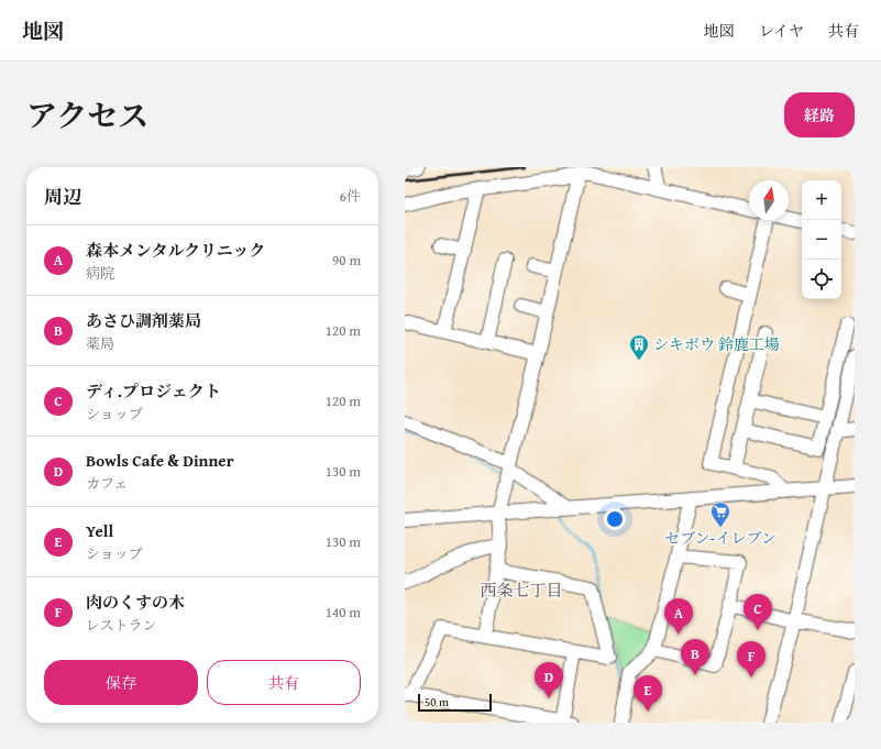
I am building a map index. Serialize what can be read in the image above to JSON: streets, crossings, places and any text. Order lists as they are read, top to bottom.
{
  "districts": ["西条七丁目"],
  "places": {
    "building": ["シキボウ 鈴鹿工場"],
    "supermarket": ["セブン-イレブン"]
  },
  "scale_bar": "50 m",
  "north": "top",
  "page": {
    "header": "地図",
    "nav": ["地図", "レイヤ", "共有"],
    "title": "アクセス",
    "buttons": [
      "経路",
      ["保存", "共有"]
    ],
    "heading": ["周辺", "6件"],
    "map_buttons": ["+", "−"],
    "list": [
      {
        "mark": "A",
        "name": "森本メンタルクリニック",
        "note": "病院",
        "value": "90 m"
      },
      {
        "mark": "B",
        "name": "あさひ調剤薬局",
        "note": "薬局",
        "value": "120 m"
      },
      {
        "mark": "C",
        "name": "ディ.プロジェクト",
        "note": "ショップ",
        "value": "120 m"
      },
      {
        "mark": "D",
        "name": "Bowls Cafe & Dinner",
        "note": "カフェ",
        "value": "130 m"
      },
      {
        "mark": "E",
        "name": "Yell",
        "note": "ショップ",
        "value": "130 m"
      },
      {
        "mark": "F",
        "name": "肉のくすの木",
        "note": "レストラン",
        "value": "140 m"
      }
    ],
    "pins": [
      "C",
      "A",
      "B",
      "F",
      "D",
      "E"
    ],
    "scale": "50 m"
  }
}
